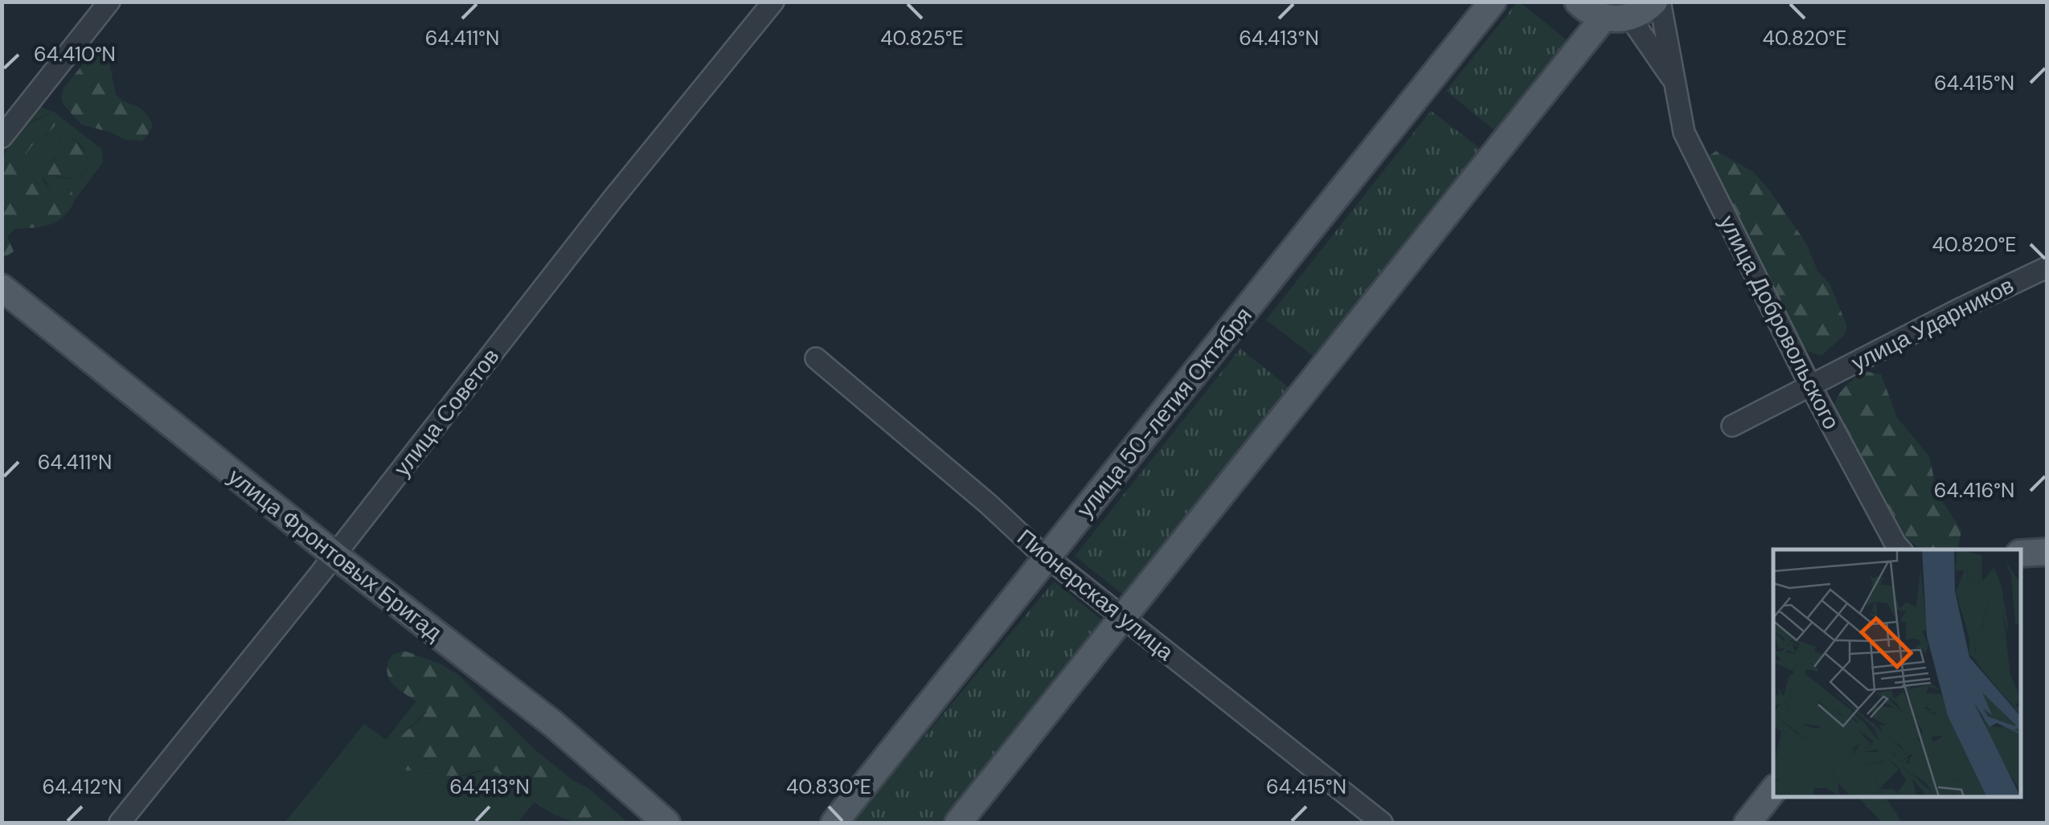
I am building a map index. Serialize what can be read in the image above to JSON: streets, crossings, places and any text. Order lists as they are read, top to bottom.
{
  "streets": {
    "main road": ["улица 50-летия Октября", "улица Фронтовых Бригад"],
    "street": [
      "улица Добровольского",
      "улица Ударников",
      "улица Советов",
      "Пионерская улица"
    ]
  },
  "crossings": [
    ["улица Добровольского", "улица Ударников"],
    ["улица Советов", "улица Фронтовых Бригад"],
    ["улица 50-летия Октября", "Пионерская улица"]
  ],
  "coordinates": [
    "64.411°N",
    "40.825°E",
    "64.413°N",
    "40.820°E",
    "64.410°N",
    "64.415°N",
    "64.416°N",
    "64.412°N",
    "40.830°E"
  ]
}
